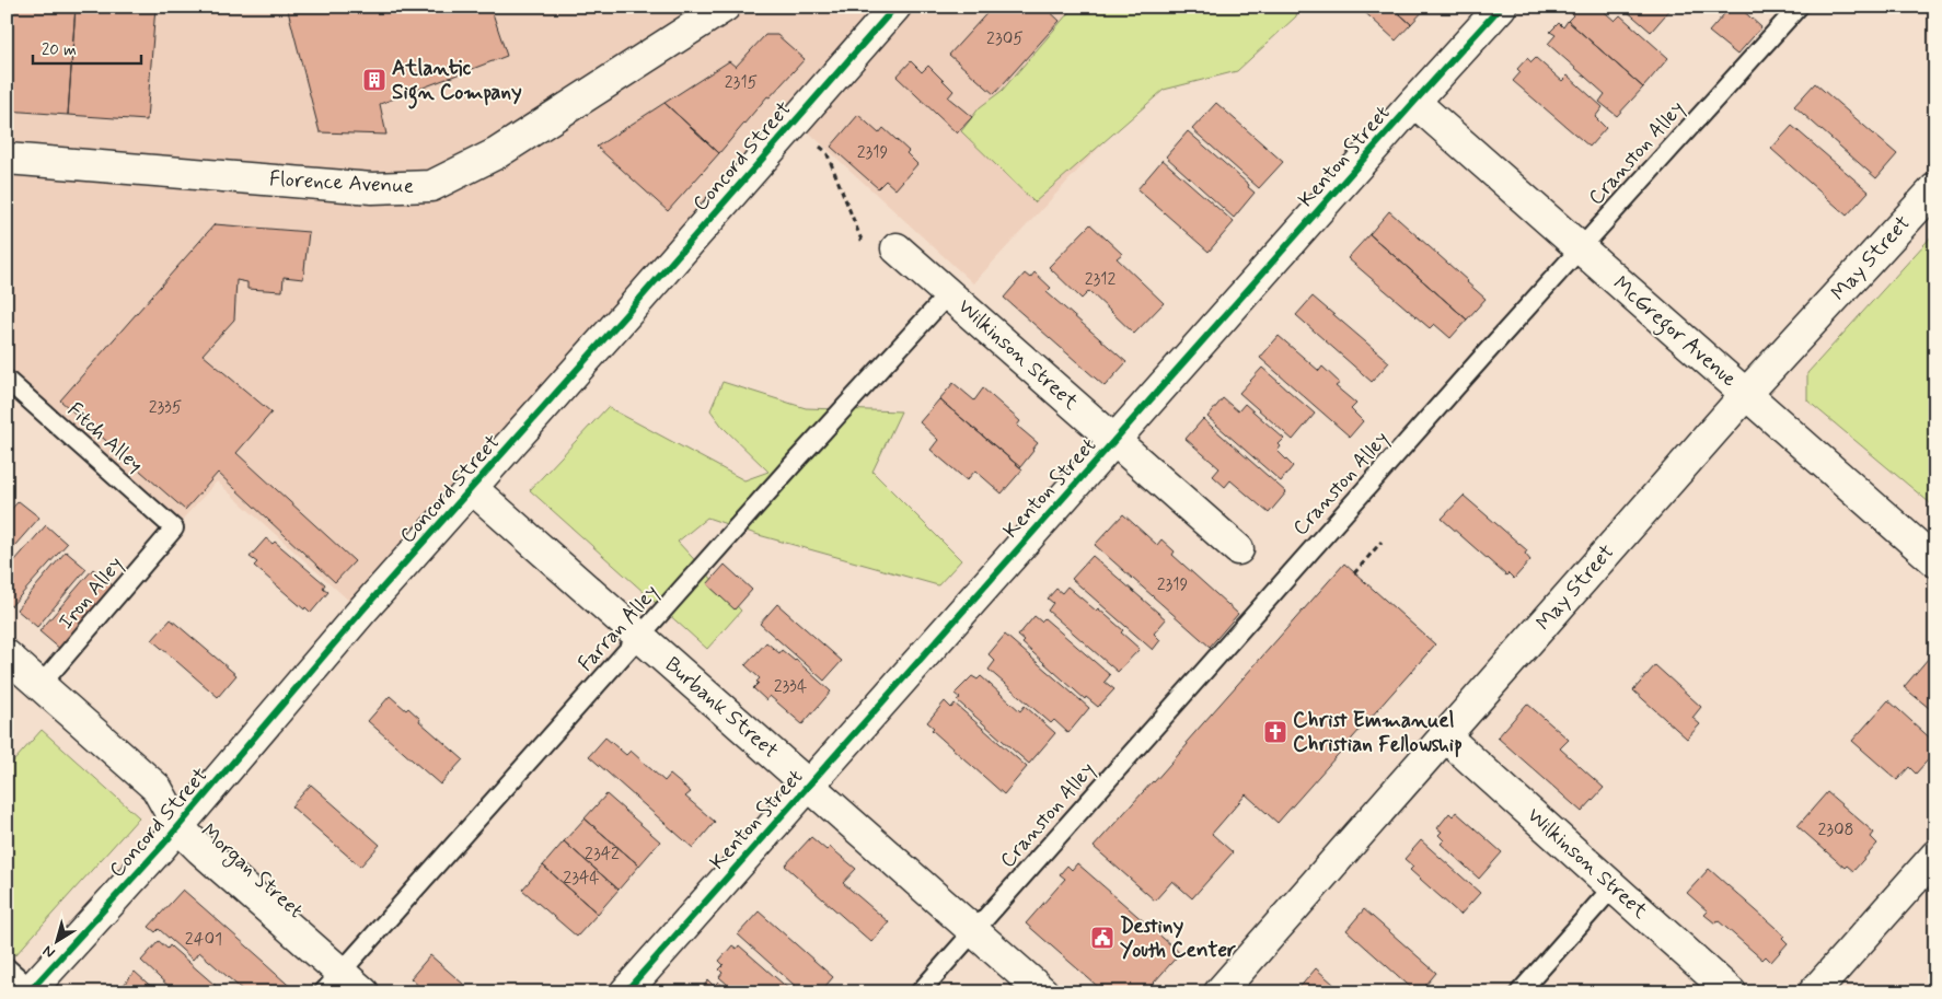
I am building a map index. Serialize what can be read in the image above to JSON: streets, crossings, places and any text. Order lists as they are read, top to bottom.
{
  "streets": {
    "street": [
      "Concord Street",
      "Kenton Street",
      "Florence Avenue",
      "May Street",
      "McGregor Avenue",
      "Wilkinson Street",
      "Burbank Street",
      "Morgan Street"
    ],
    "lane": [
      "Cranston Alley",
      "Fitch Alley",
      "Iron Alley",
      "Farran Alley"
    ]
  },
  "crossings": [
    ["Cranston Alley", "McGregor Avenue"],
    ["Cranston Alley", "Burbank Street"],
    ["Concord Street", "Burbank Street"],
    ["Concord Street", "Morgan Street"],
    ["Kenton Street", "McGregor Avenue"],
    ["Kenton Street", "Wilkinson Street"],
    ["Kenton Street", "Burbank Street"],
    ["May Street", "McGregor Avenue"],
    ["May Street", "Wilkinson Street"],
    ["Wilkinson Street", "Farran Alley"],
    ["Fitch Alley", "Iron Alley"],
    ["Iron Alley", "Morgan Street"],
    ["Farran Alley", "Burbank Street"],
    ["Farran Alley", "Morgan Street"]
  ],
  "places": {
    "building": ["Atlantic Sign Company"],
    "church": ["Christ Emmanuel Christian Fellowship"],
    "public building": ["Destiny Youth Center"]
  },
  "house_numbers": [
    "2305",
    "2315",
    "2319",
    "2312",
    "2335",
    "2319",
    "2334",
    "2308",
    "2342",
    "2344",
    "2401"
  ],
  "scale_bar": "20 m",
  "north": "bottom left"
}
